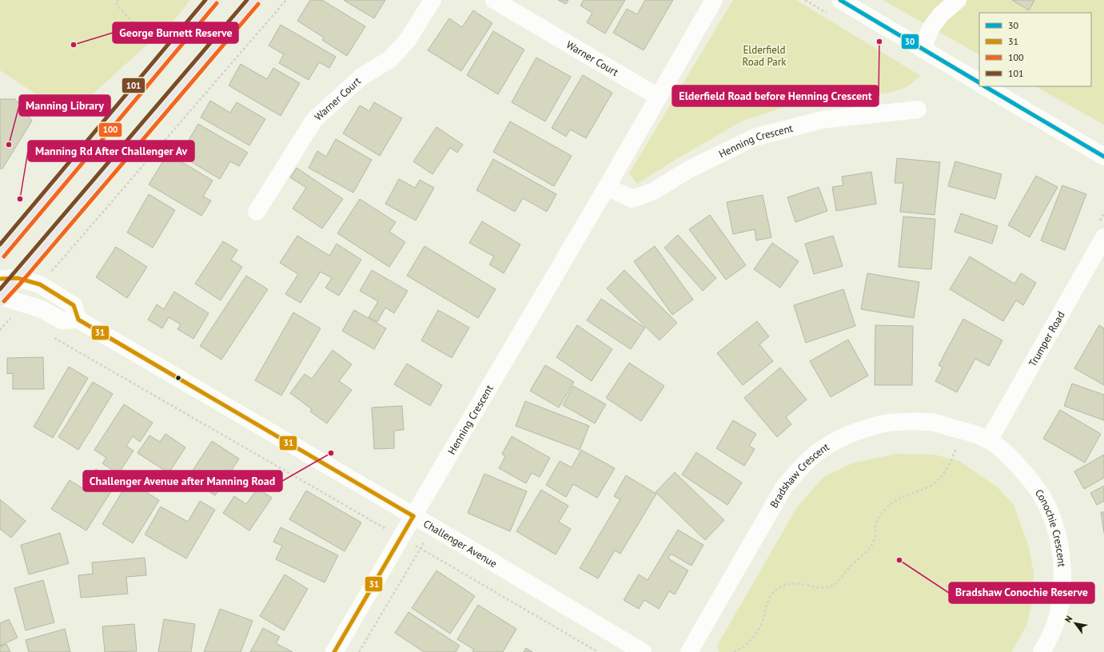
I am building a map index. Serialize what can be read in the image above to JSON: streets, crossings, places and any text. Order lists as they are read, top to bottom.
{
  "streets": {
    "street": [
      "Warner Court",
      "Henning Crescent",
      "Trumper Road",
      "Bradshaw Crescent",
      "Conochie Crescent",
      "Challenger Avenue"
    ]
  },
  "crossings": [
    ["Warner Court", "Henning Crescent"],
    ["Henning Crescent", "Challenger Avenue"],
    ["Trumper Road", "Bradshaw Crescent"],
    ["Trumper Road", "Conochie Crescent"],
    ["Bradshaw Crescent", "Conochie Crescent"]
  ],
  "parks": ["Elderfield Road Park"],
  "places": [
    "Elderfield Road before Henning Crescent",
    "George Burnett Reserve",
    "Manning Library",
    "Manning Rd After Challenger Av",
    "Challenger Avenue after Manning Road",
    "Bradshaw Conochie Reserve"
  ],
  "lines": [
    "transit line 30",
    "transit line 101",
    "transit line 100",
    "transit line 31"
  ],
  "legend": [
    "30",
    "31",
    "100",
    "101"
  ],
  "north": "top left"
}
